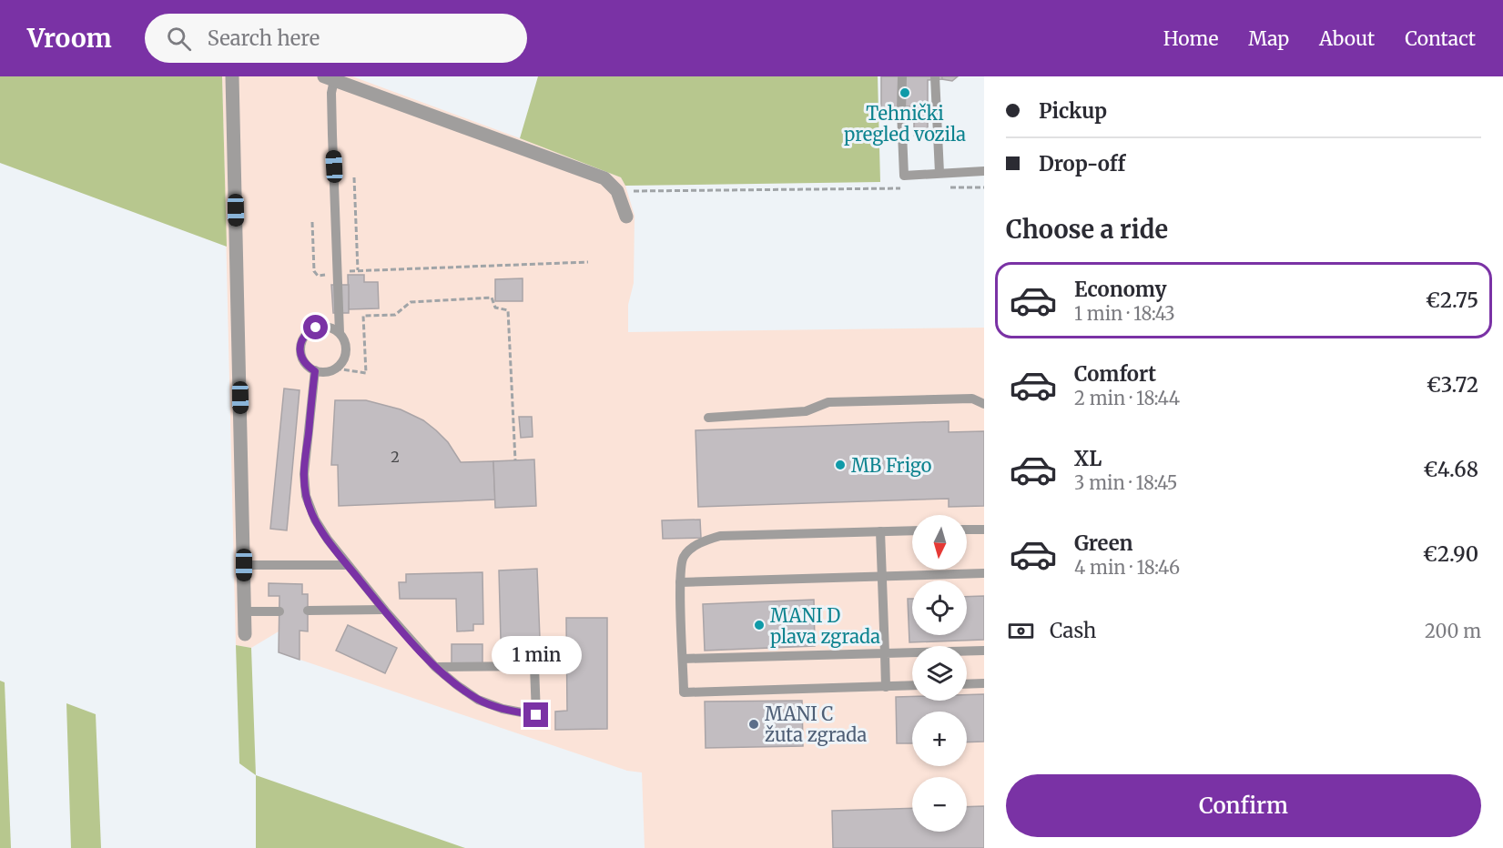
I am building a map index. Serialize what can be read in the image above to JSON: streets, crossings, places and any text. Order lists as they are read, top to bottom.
{
  "places": [
    "Tehnički pregled vozila",
    "MB Frigo",
    "MANI D plava zgrada",
    "MANI C žuta zgrada"
  ],
  "house_numbers": ["2"],
  "north": "bottom",
  "page": {
    "header": "Vroom",
    "search": "Search here",
    "nav": [
      "Home",
      "Map",
      "About",
      "Contact"
    ],
    "banner": ["Pickup", "Drop-off"],
    "heading": "Choose a ride",
    "list": [
      {
        "name": "Economy",
        "note": "1 min · 18:43",
        "value": "€2.75"
      },
      {
        "name": "Comfort",
        "note": "2 min · 18:44",
        "value": "€3.72"
      },
      {
        "name": "XL",
        "note": "3 min · 18:45",
        "value": "€4.68"
      },
      {
        "name": "Green",
        "note": "4 min · 18:46",
        "value": "€2.90"
      }
    ],
    "map_buttons": ["+", "−"],
    "pay": ["Cash", "200 m"],
    "bubble": "1 min",
    "buttons": "Confirm"
  }
}
